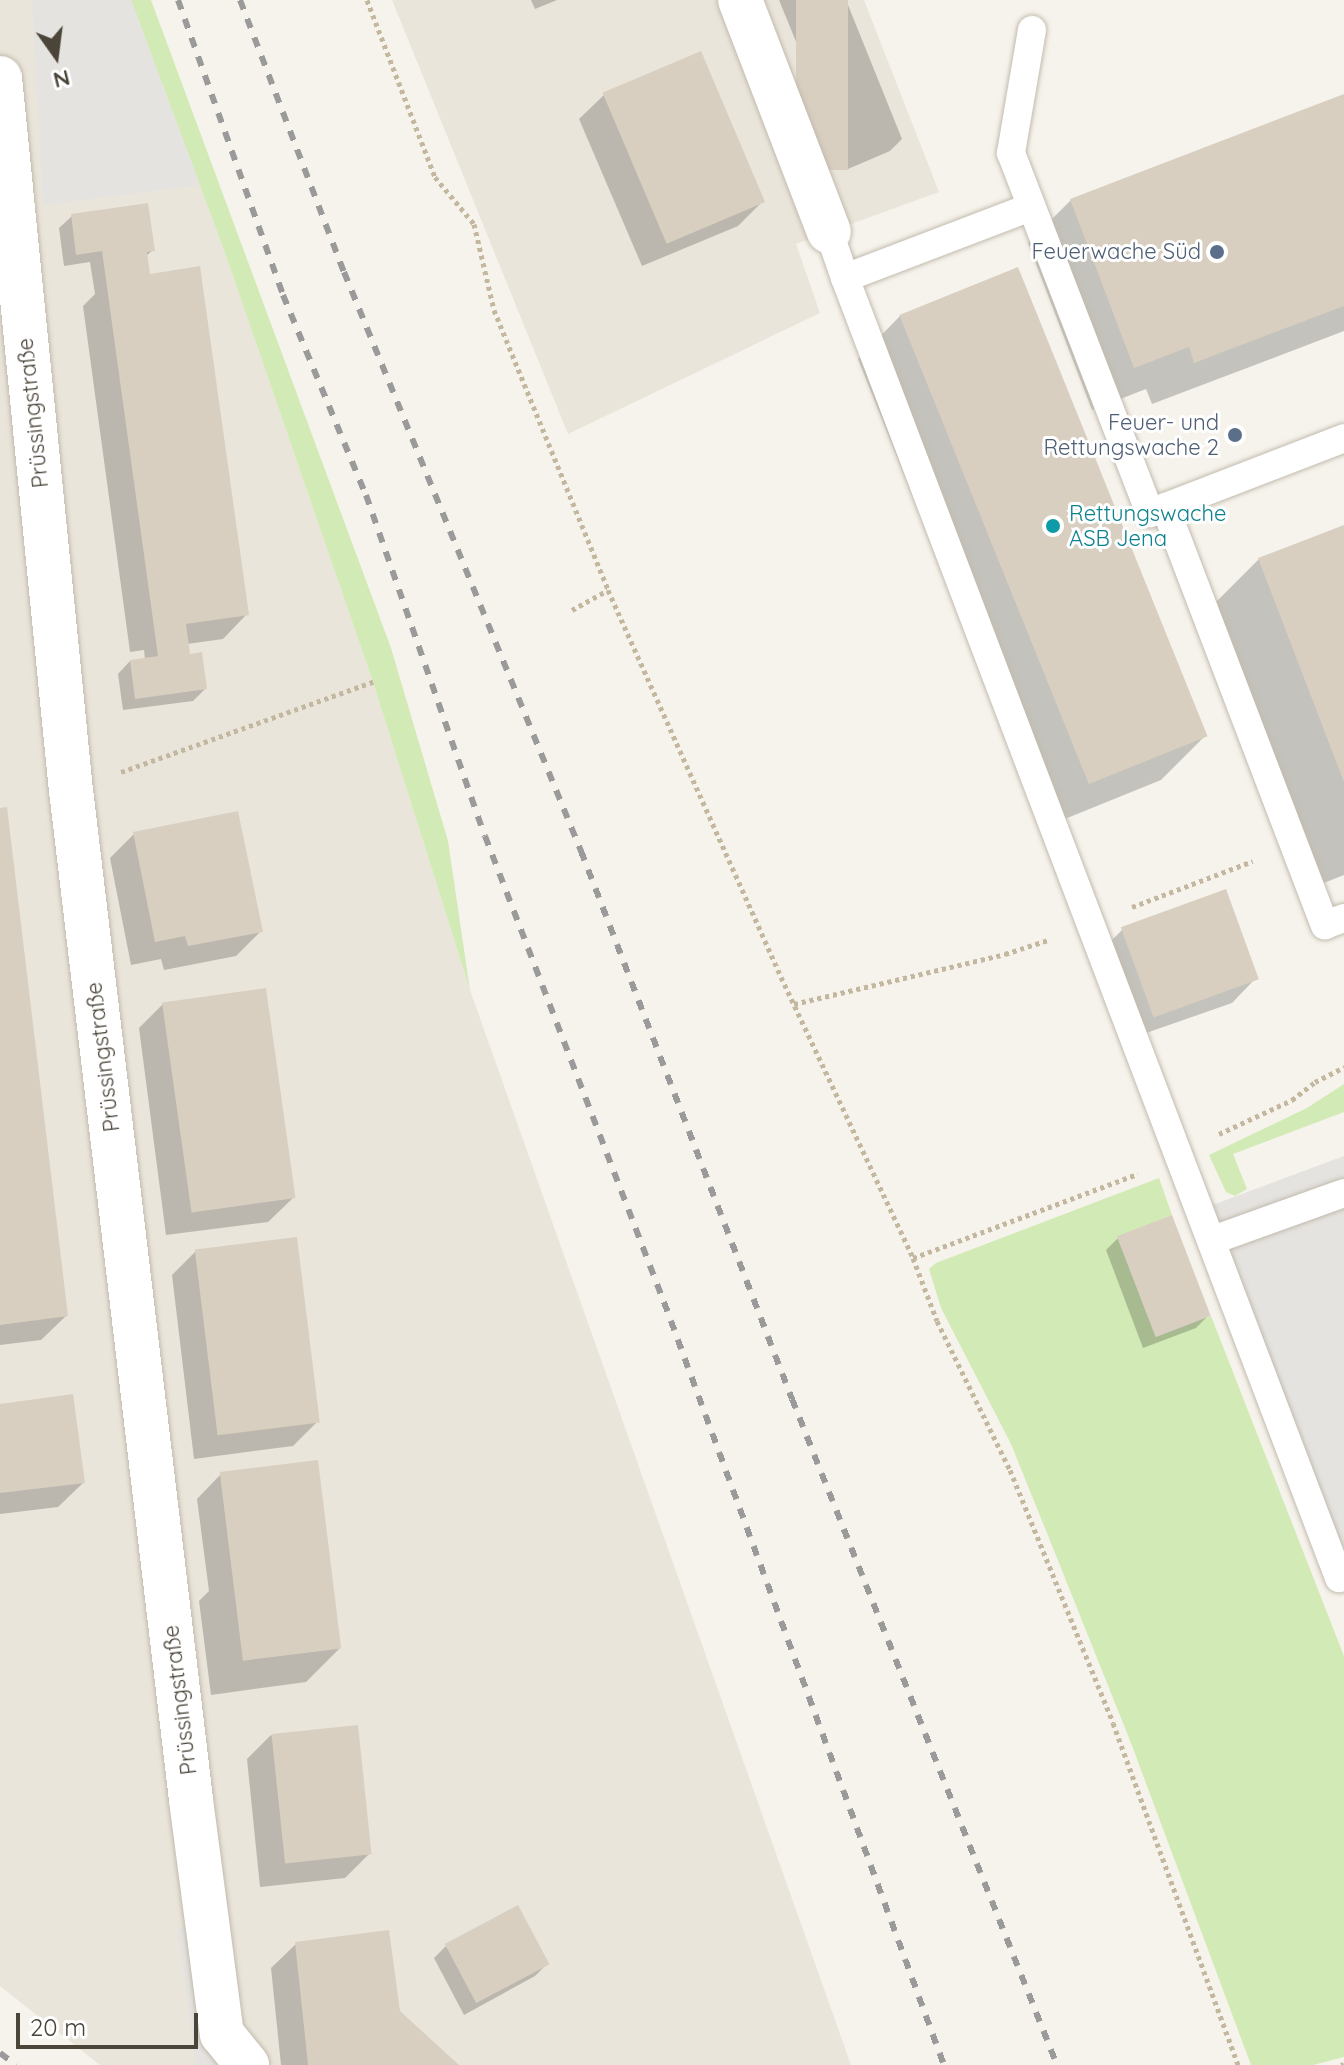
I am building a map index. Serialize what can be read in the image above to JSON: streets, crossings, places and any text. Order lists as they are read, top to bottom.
{
  "streets": {
    "street": ["Prüssingstraße"]
  },
  "places": ["Feuerwache Süd", "Feuer- und Rettungswache 2", "Rettungswache ASB Jena"],
  "scale_bar": "20 m",
  "north": "bottom"
}
